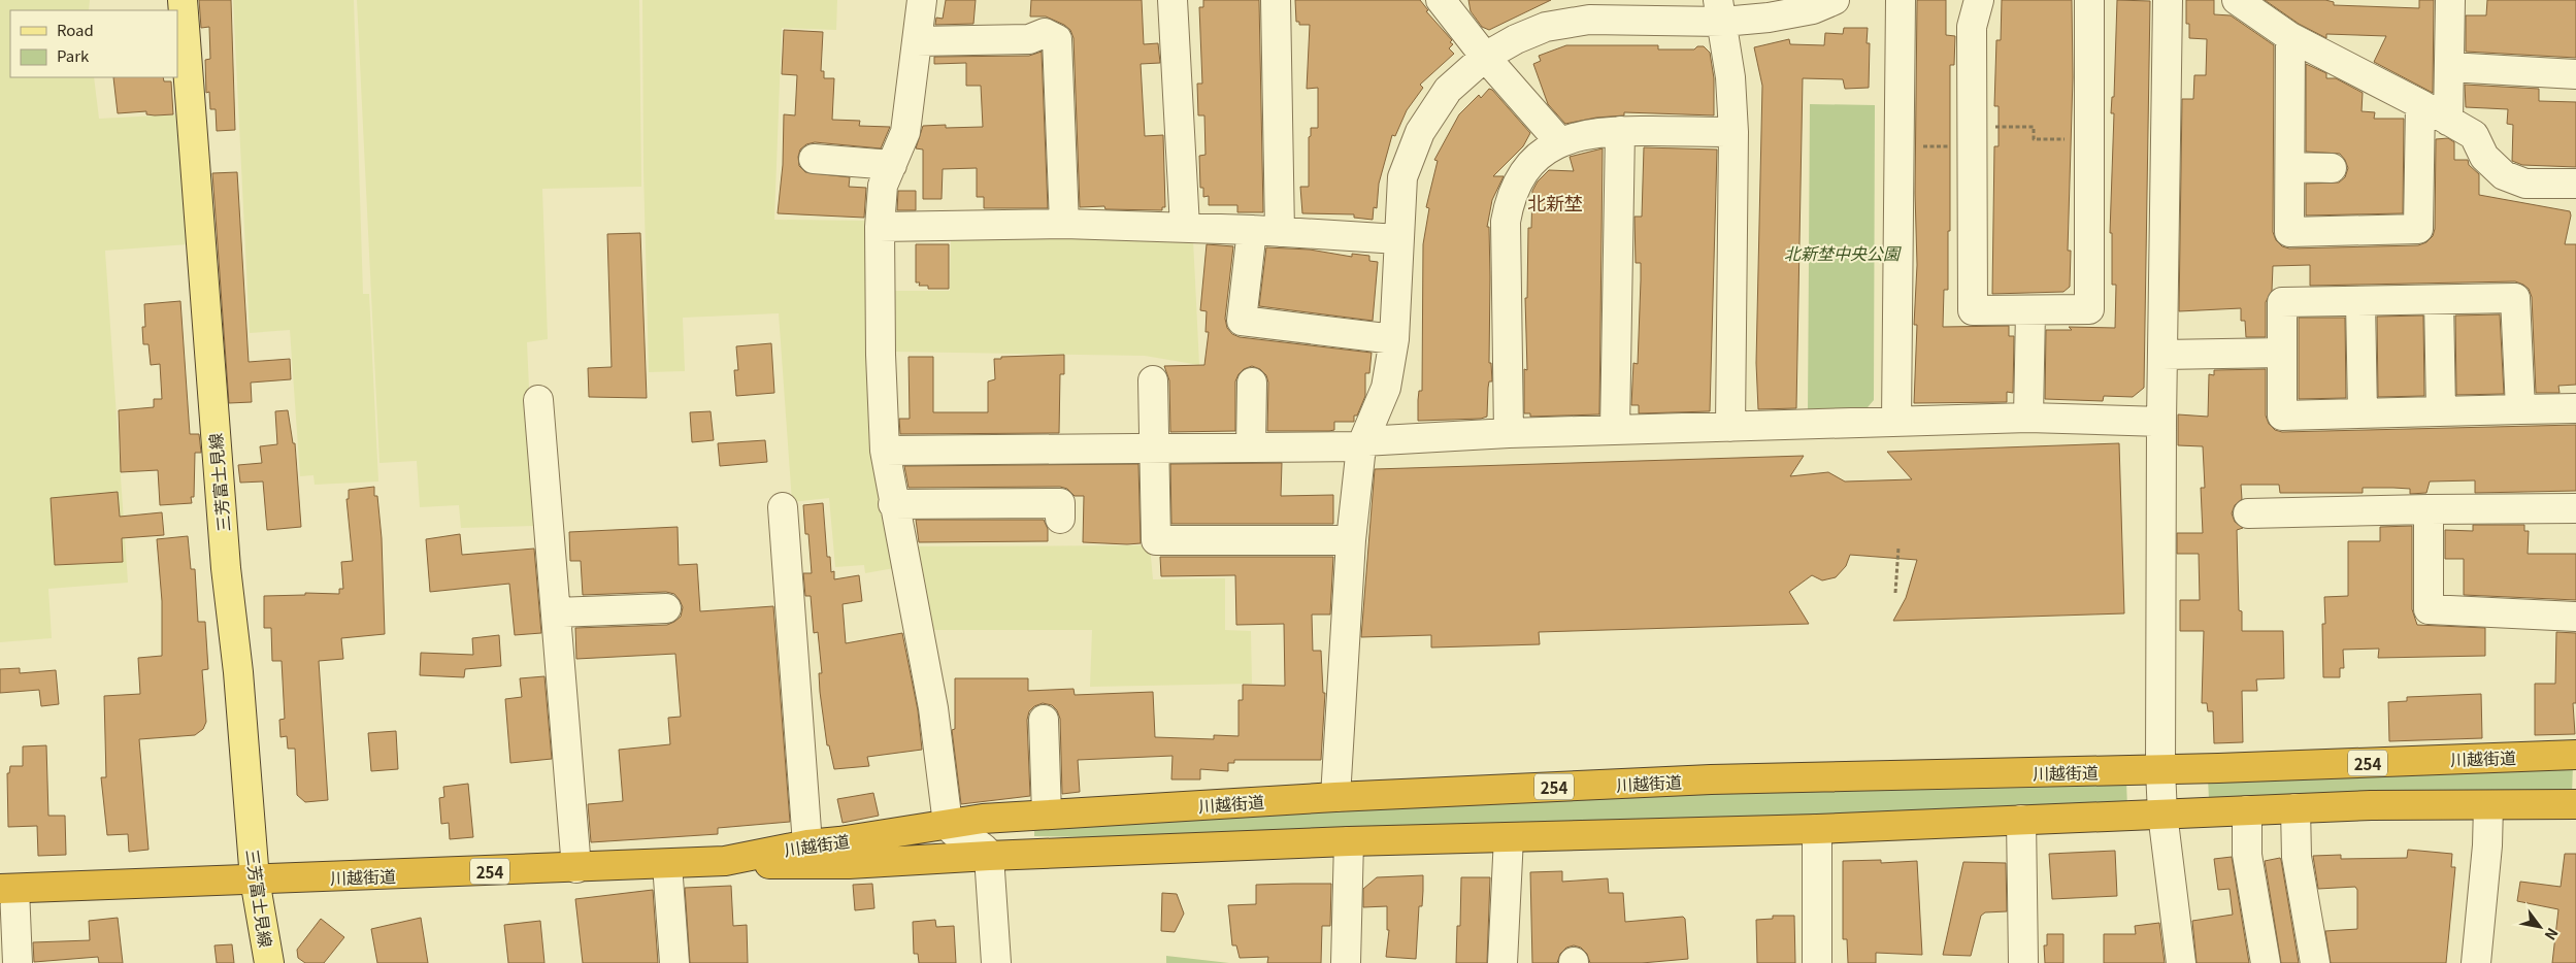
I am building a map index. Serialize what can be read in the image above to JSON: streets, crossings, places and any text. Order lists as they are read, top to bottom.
{
  "streets": {
    "highway": ["川越街道", "254"],
    "main road": ["三芳富士見線"]
  },
  "crossings": [
    ["三芳富士見線", "川越街道"]
  ],
  "districts": ["北新埜"],
  "parks": ["北新埜中央公園"],
  "legend": ["Road", "Park"],
  "north": "bottom right"
}
